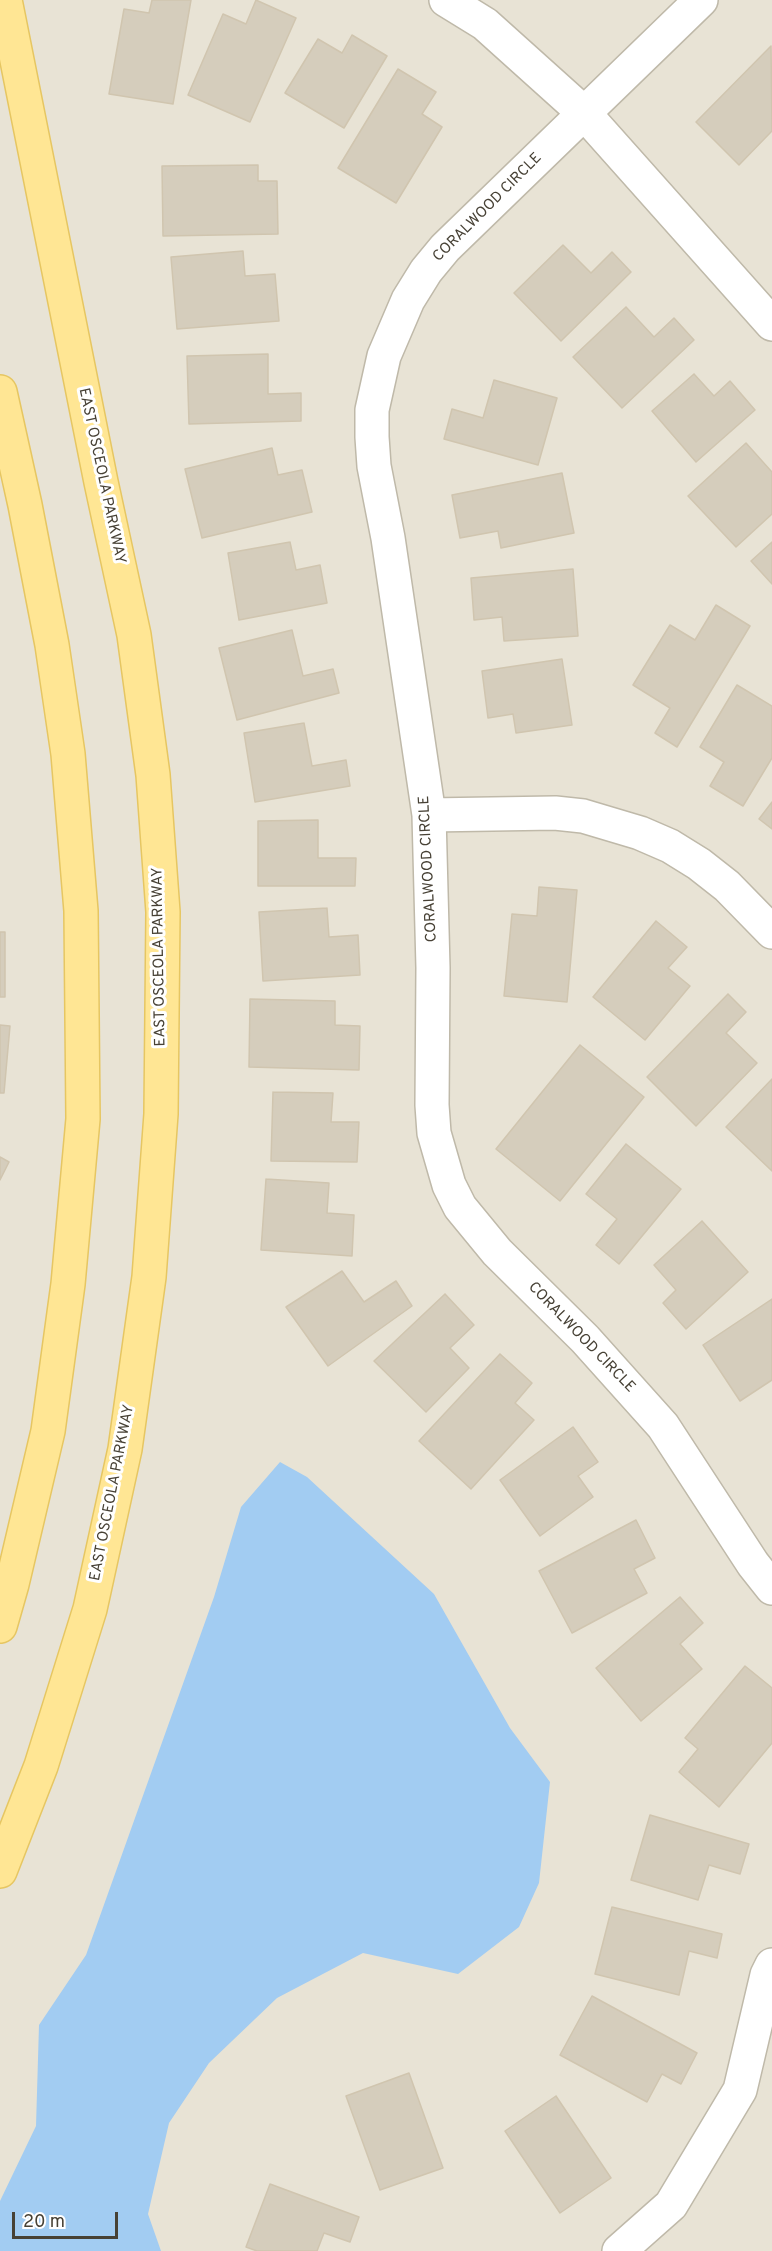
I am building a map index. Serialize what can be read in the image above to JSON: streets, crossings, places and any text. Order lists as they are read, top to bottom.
{
  "streets": {
    "main road": ["EAST OSCEOLA PARKWAY"],
    "street": ["CORALWOOD CIRCLE"]
  },
  "scale_bar": "20 m"
}
